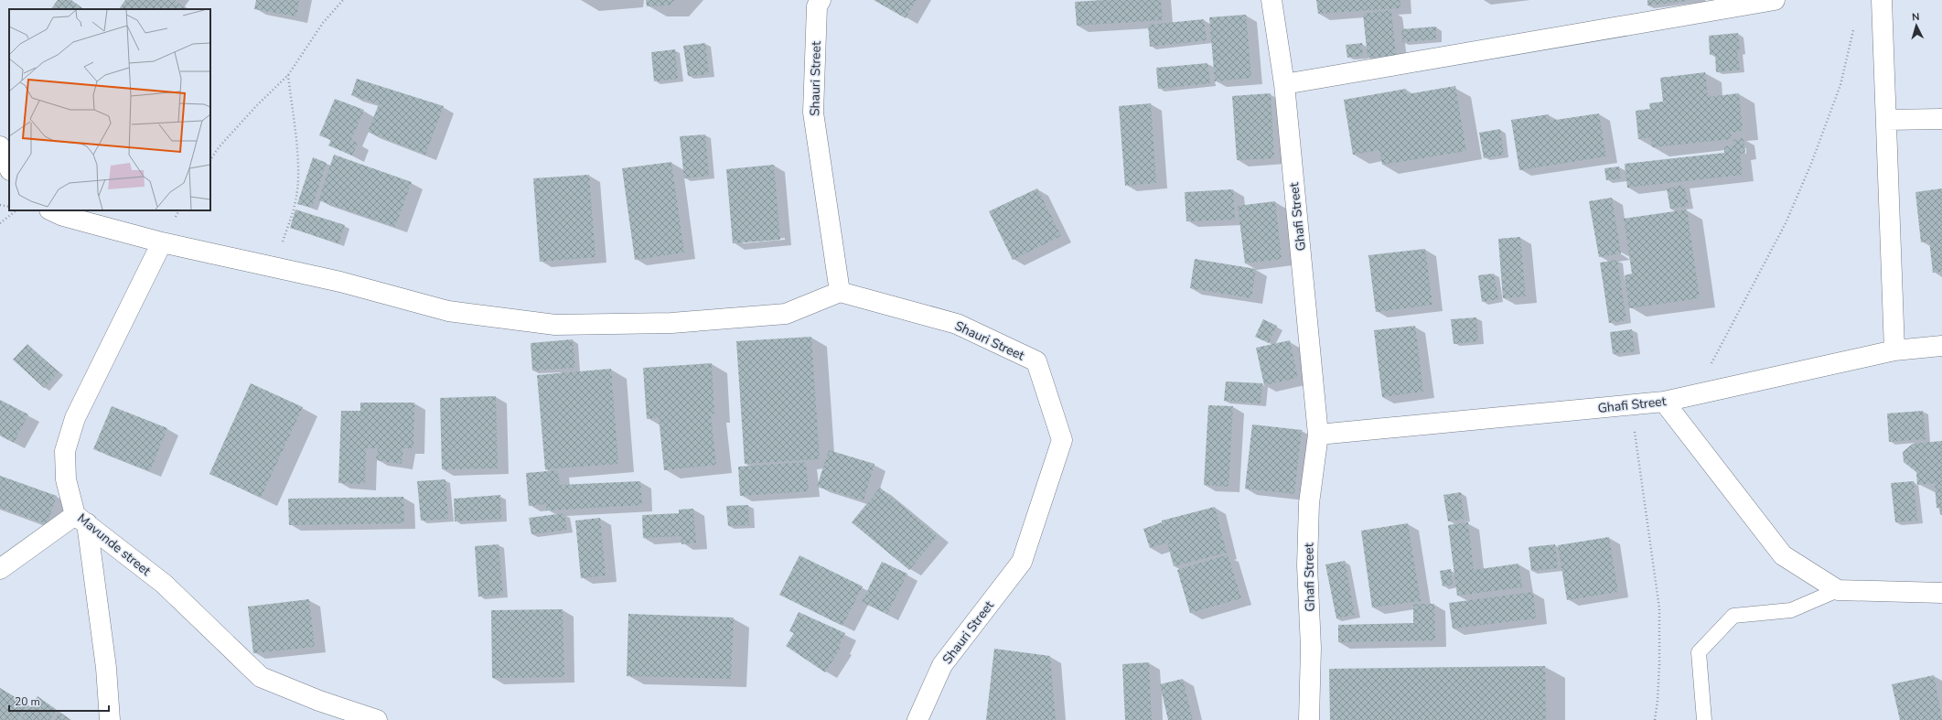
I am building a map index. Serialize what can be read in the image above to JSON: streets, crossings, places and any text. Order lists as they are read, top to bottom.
{
  "streets": {
    "street": ["Shauri Street", "Ghafi Street", "Mavunde street"]
  },
  "scale_bar": "20 m",
  "north": "top"
}
